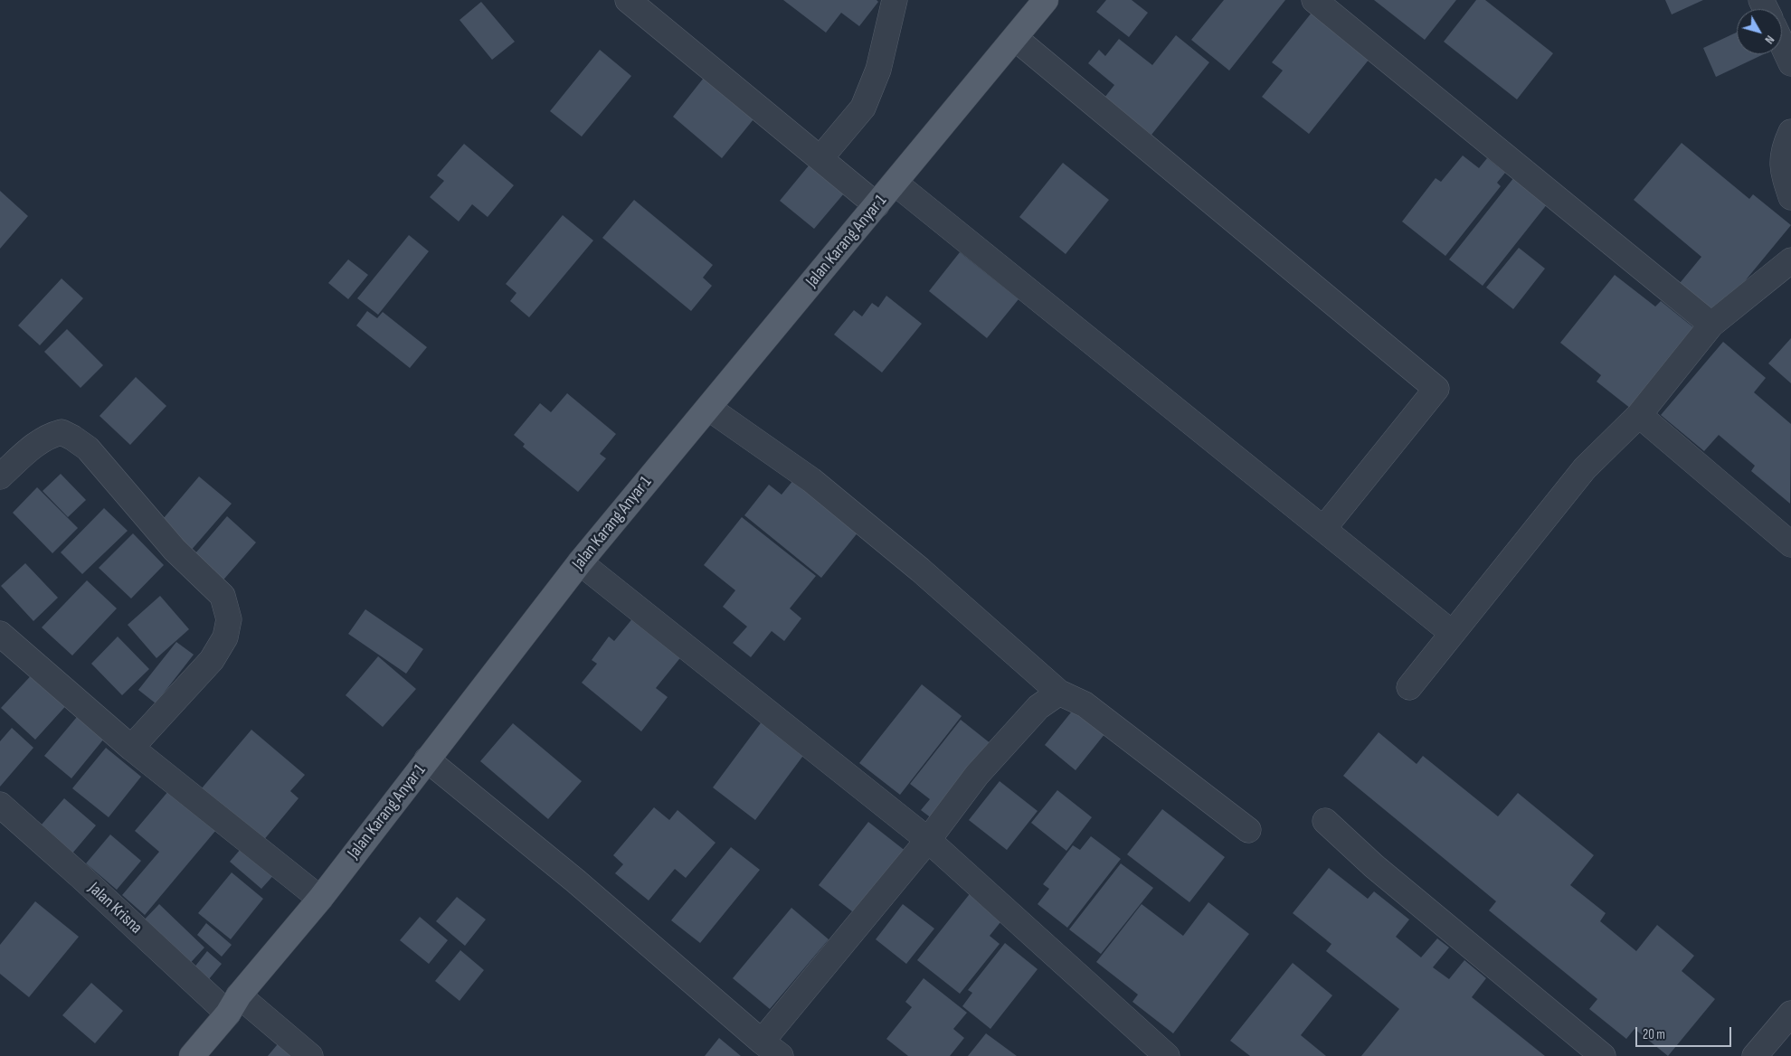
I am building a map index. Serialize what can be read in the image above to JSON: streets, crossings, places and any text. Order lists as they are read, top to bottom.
{
  "streets": {
    "main road": ["Jalan Karang Anyar 1"],
    "street": ["Jalan Krisna"]
  },
  "crossings": [
    ["Jalan Karang Anyar 1", "Jalan Krisna"]
  ],
  "scale_bar": "20 m",
  "north": "bottom right"
}
